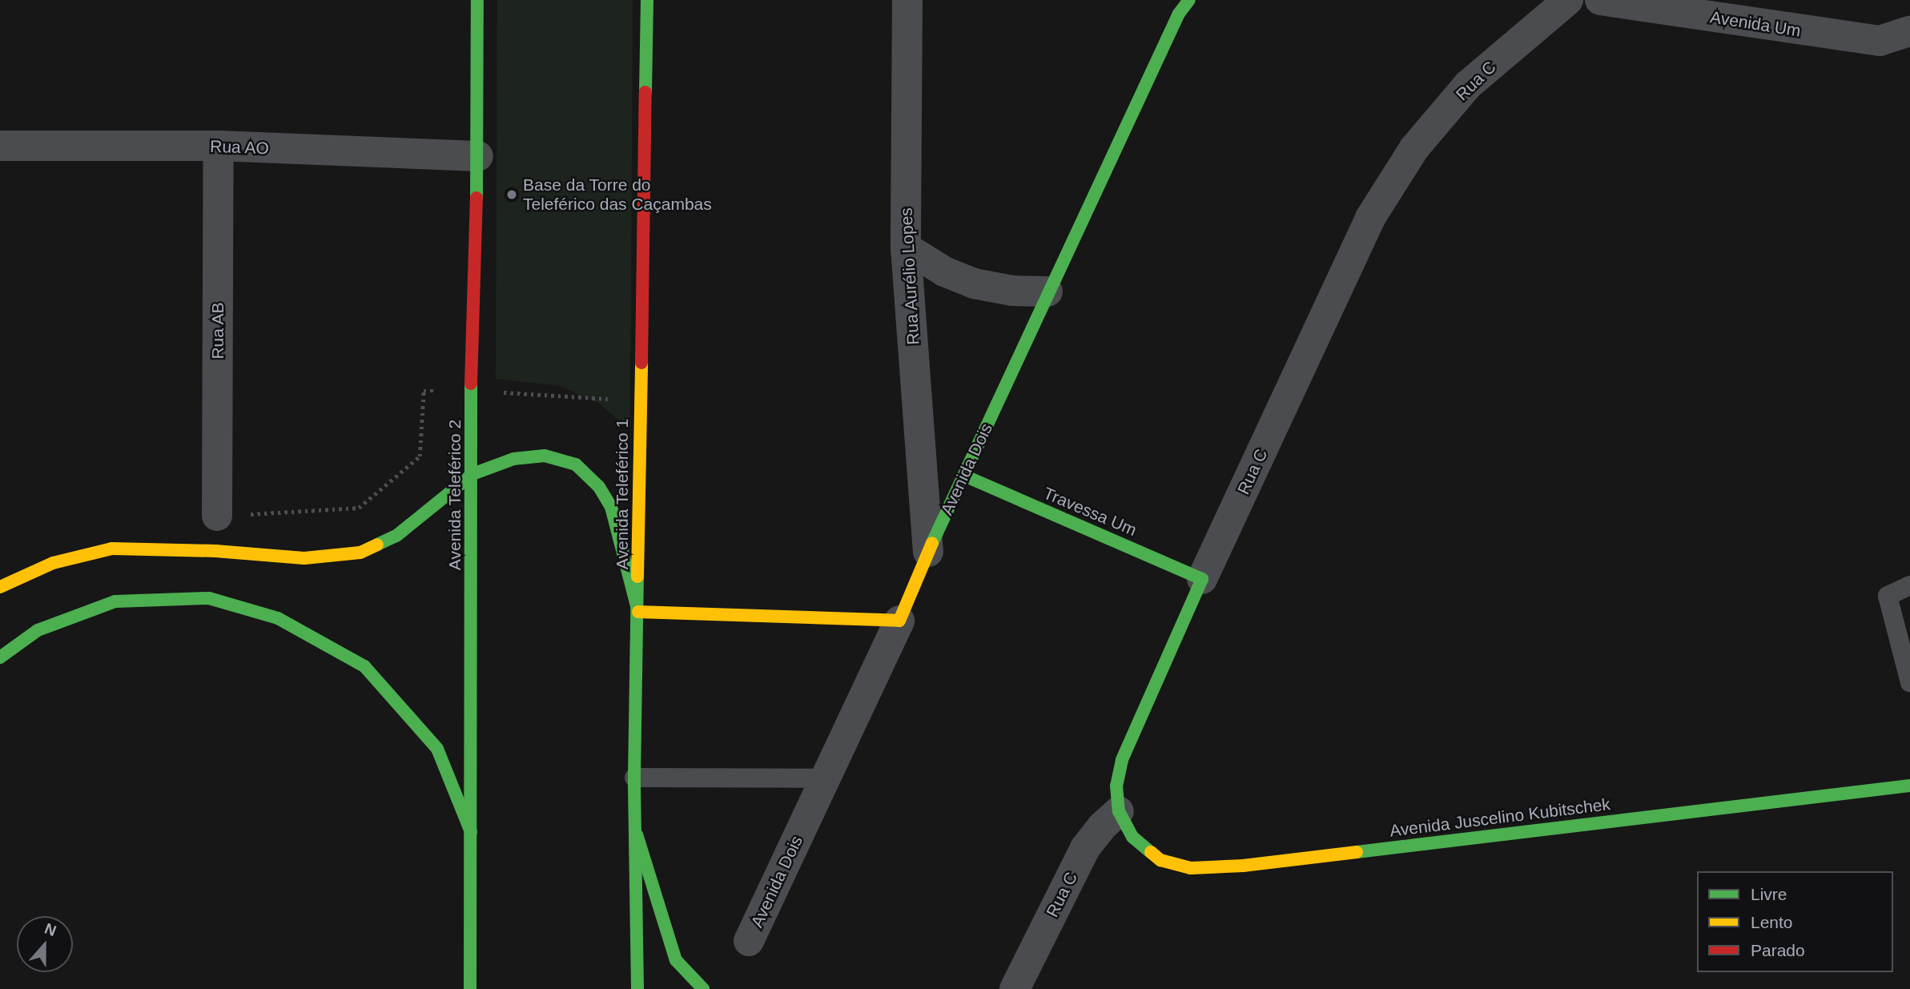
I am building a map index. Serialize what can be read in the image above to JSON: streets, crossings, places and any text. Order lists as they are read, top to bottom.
{
  "streets": {
    "main road": [
      "Rua C",
      "Avenida Dois",
      "Avenida Teleférico 1",
      "Avenida Teleférico 2",
      "Travessa Um",
      "Avenida Juscelino Kubitschek"
    ],
    "street": [
      "Avenida Um",
      "Rua AO",
      "Rua Aurélio Lopes",
      "Rua AB"
    ]
  },
  "crossings": [
    ["Rua C", "Travessa Um"],
    ["Rua C", "Avenida Juscelino Kubitschek"],
    ["Rua AO", "Rua AB"],
    ["Rua AO", "Avenida Teleférico 2"],
    ["Rua Aurélio Lopes", "Avenida Dois"],
    ["Avenida Dois", "Travessa Um"]
  ],
  "places": ["Base da Torre do Teleférico das Caçambas"],
  "legend": ["Livre", "Lento", "Parado"],
  "north": "top"
}
